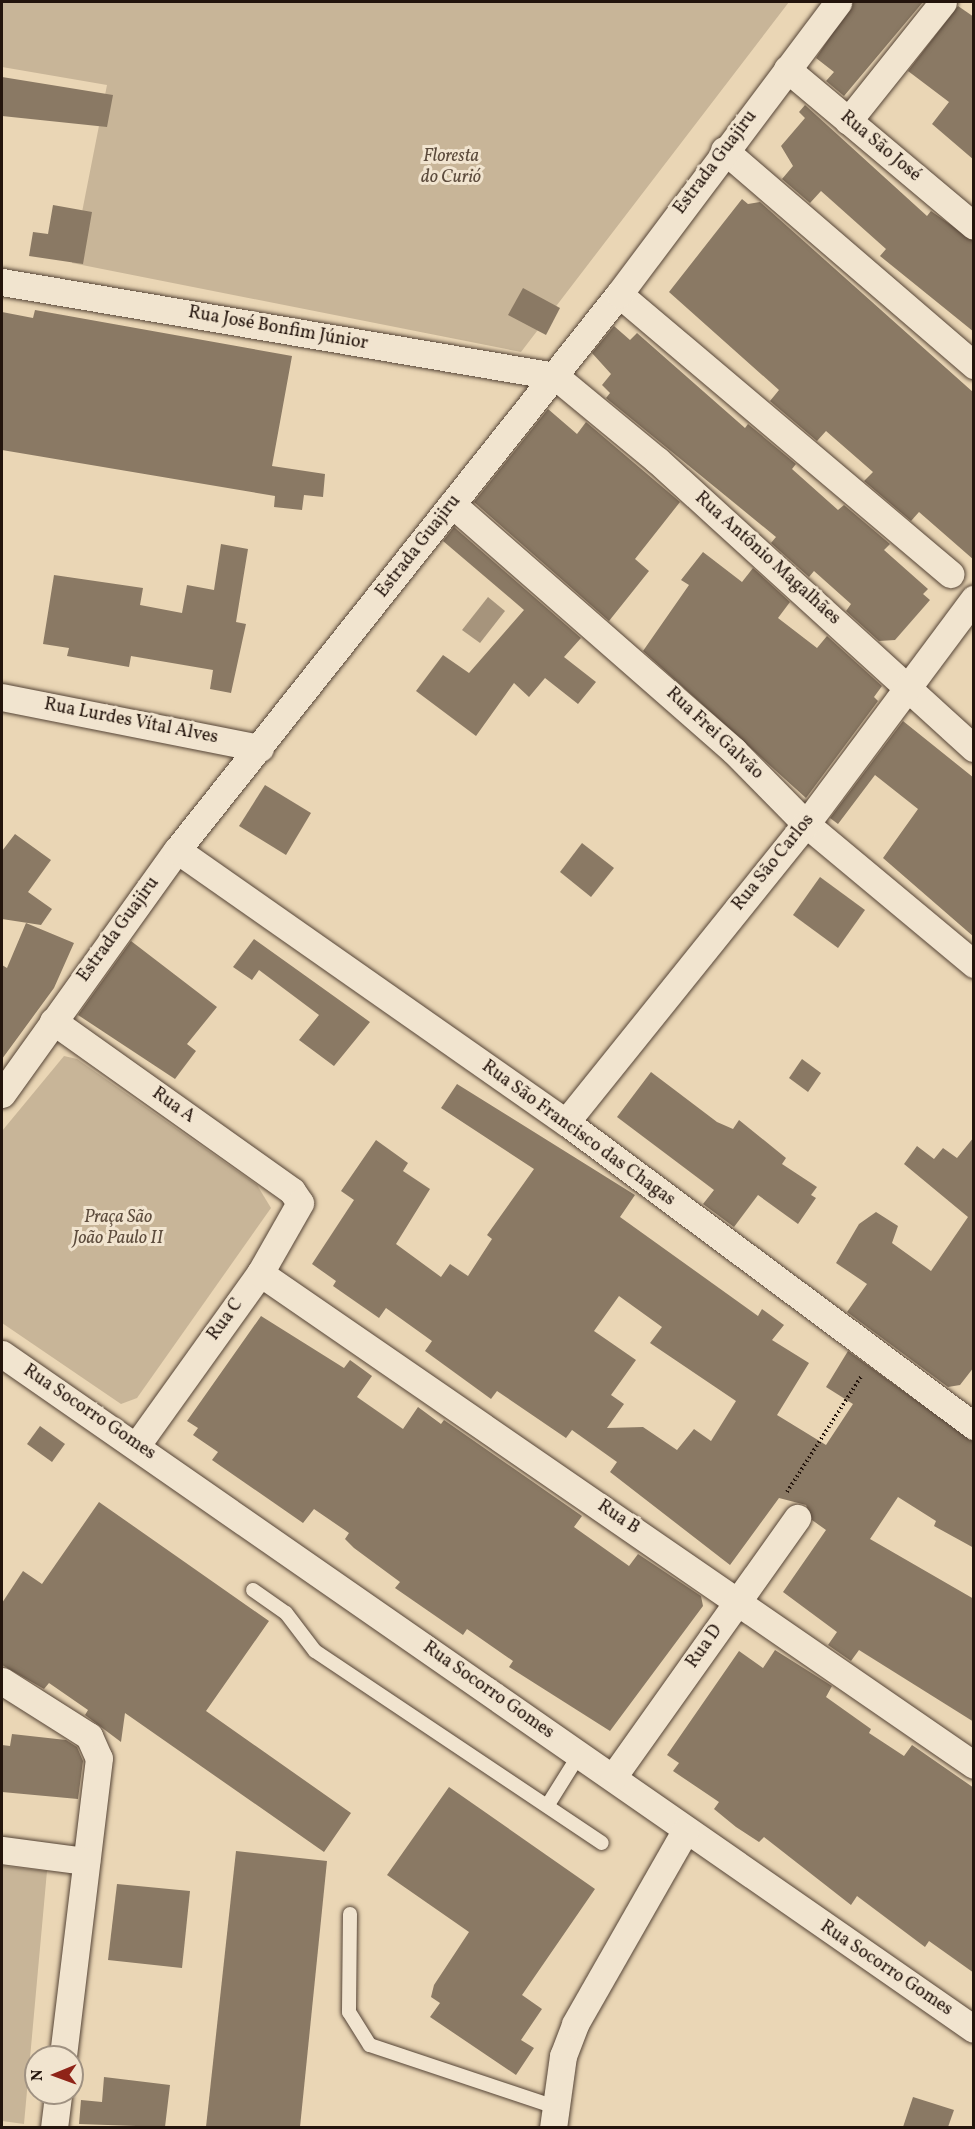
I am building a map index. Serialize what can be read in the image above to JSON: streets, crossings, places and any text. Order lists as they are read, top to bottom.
{
  "streets": {
    "street": [
      "Rua São José",
      "Estrada Guajiru",
      "Rua José Bonfim Júnior",
      "Rua Antônio Magalhães",
      "Rua Lurdes Vítal Alves",
      "Rua Frei Galvão",
      "Rua São Carlos",
      "Rua A",
      "Rua São Francisco das Chagas",
      "Rua C",
      "Rua Socorro Gomes",
      "Rua B",
      "Rua D"
    ]
  },
  "crossings": [
    ["Rua São José", "Estrada Guajiru"],
    ["Estrada Guajiru", "Rua José Bonfim Júnior"],
    ["Estrada Guajiru", "Rua Antônio Magalhães"],
    ["Estrada Guajiru", "Rua Lurdes Vítal Alves"],
    ["Estrada Guajiru", "Rua Frei Galvão"],
    ["Estrada Guajiru", "Rua A"],
    ["Estrada Guajiru", "Rua São Francisco das Chagas"],
    ["Rua José Bonfim Júnior", "Rua Antônio Magalhães"],
    ["Rua Antônio Magalhães", "Rua São Carlos"],
    ["Rua Frei Galvão", "Rua São Carlos"],
    ["Rua São Carlos", "Rua São Francisco das Chagas"],
    ["Rua A", "Rua C"],
    ["Rua C", "Rua Socorro Gomes"],
    ["Rua C", "Rua B"],
    ["Rua Socorro Gomes", "Rua D"],
    ["Rua B", "Rua D"]
  ],
  "parks": ["Floresta do Curió", "Praça São João Paulo II"],
  "north": "left"
}
